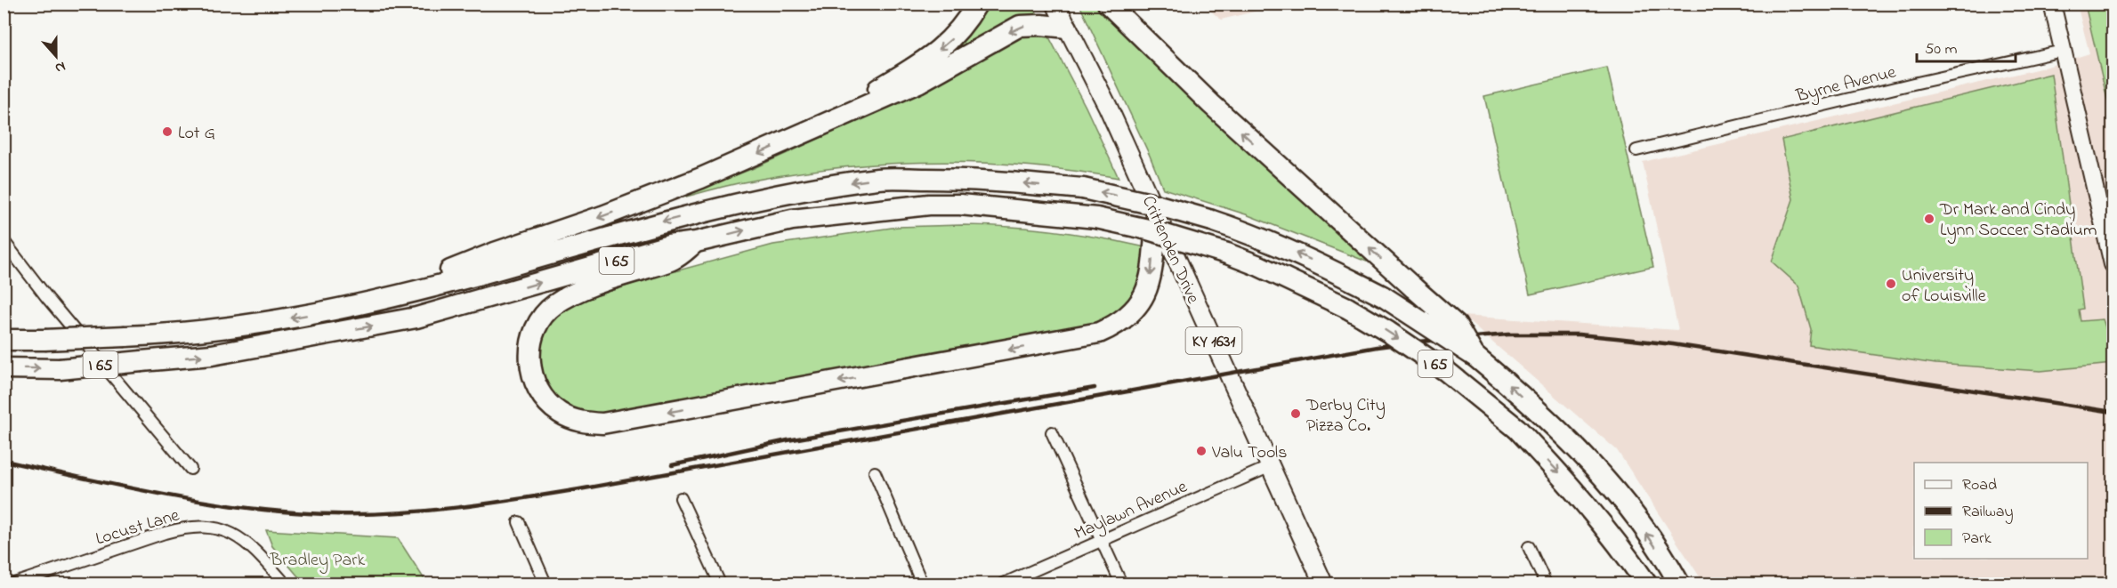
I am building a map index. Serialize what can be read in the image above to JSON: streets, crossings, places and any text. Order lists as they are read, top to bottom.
{
  "streets": {
    "highway": ["I 65"],
    "main road": ["Crittenden Drive", "KY 1631"],
    "street": ["Byrne Avenue", "Maylawn Avenue", "Locust Lane"]
  },
  "crossings": [
    ["Crittenden Drive", "Maylawn Avenue"]
  ],
  "parks": ["Bradley Park"],
  "places": [
    "Lot G",
    "Dr Mark and Cindy Lynn Soccer Stadium",
    "University of Louisville",
    "Derby City Pizza Co.",
    "Valu Tools"
  ],
  "legend": ["Road", "Railway", "Park"],
  "scale_bar": "50 m",
  "north": "bottom"
}
